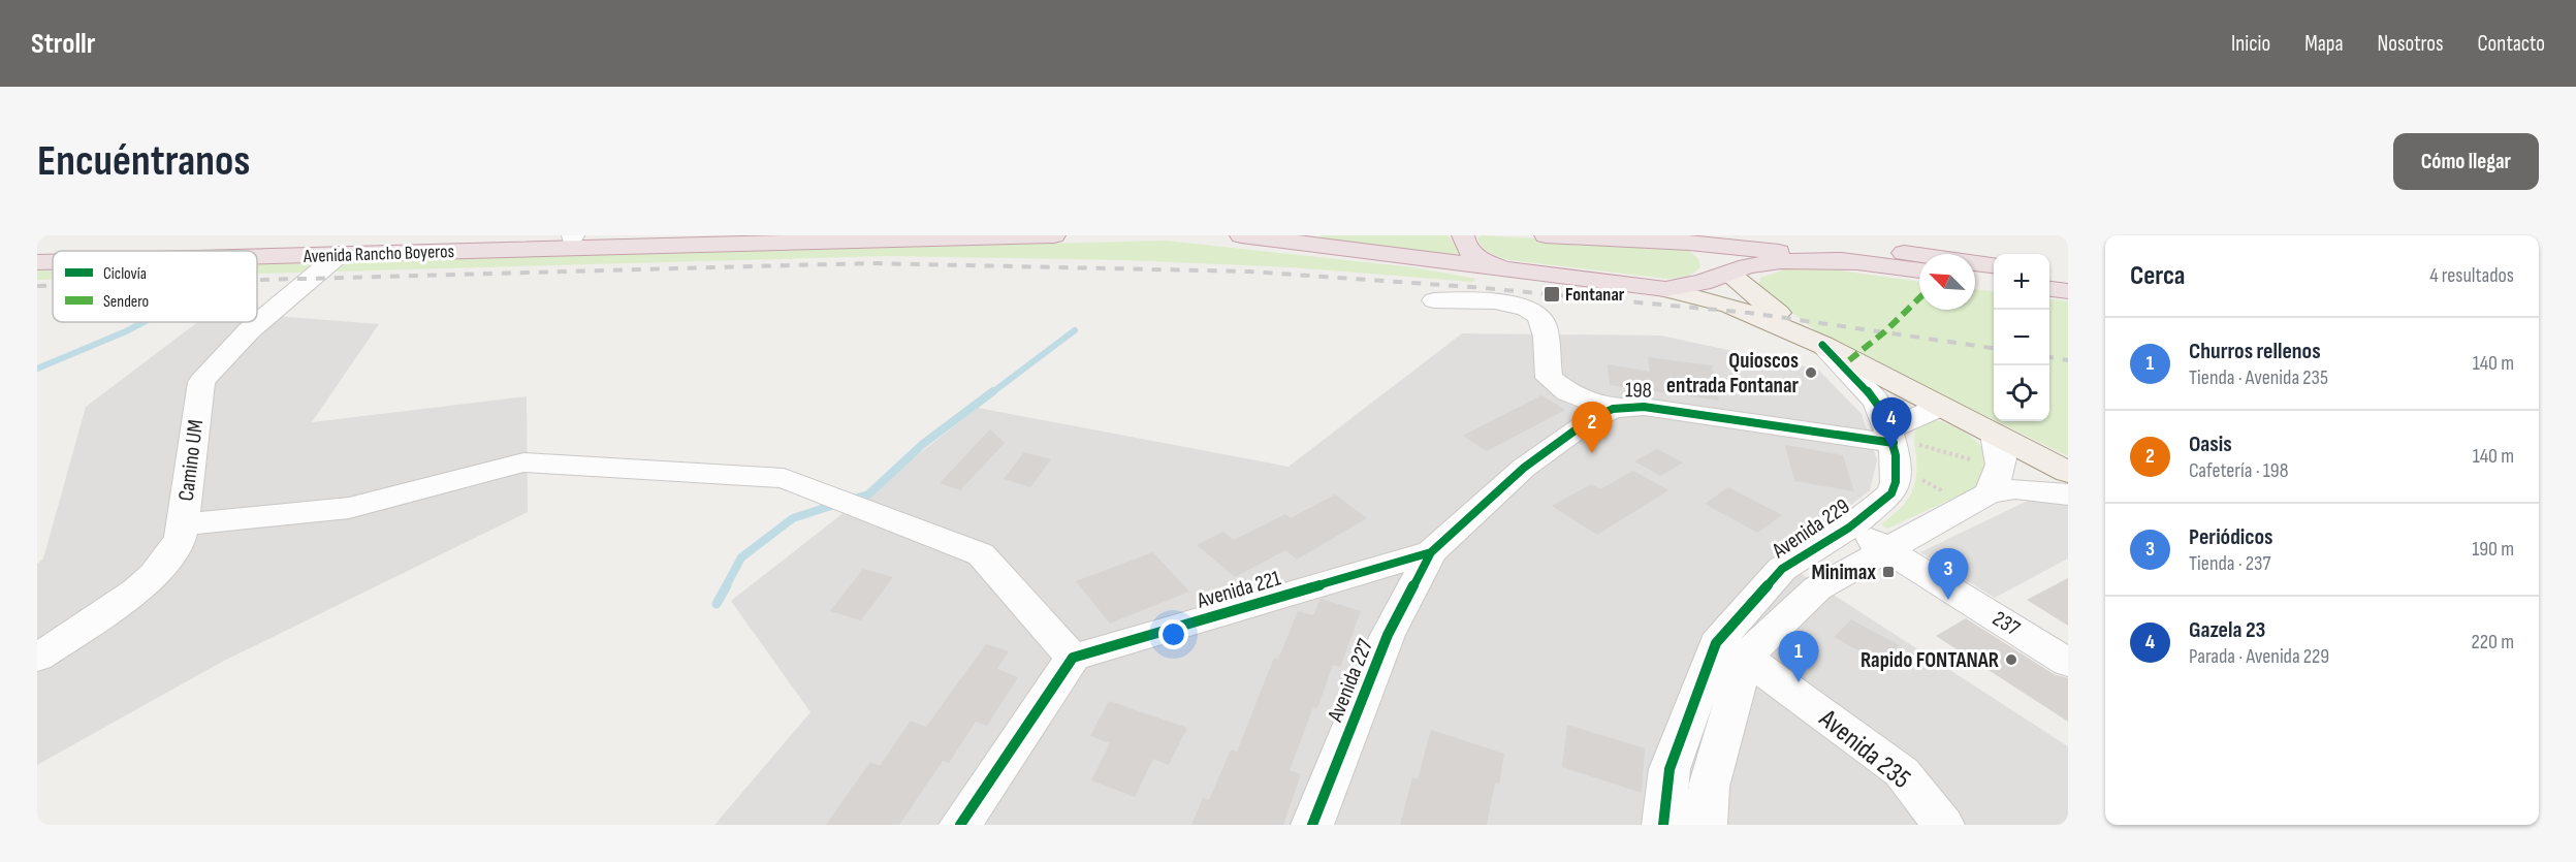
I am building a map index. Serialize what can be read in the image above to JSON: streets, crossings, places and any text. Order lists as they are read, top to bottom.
{
  "streets": {
    "highway": ["Avenida Rancho Boyeros"],
    "street": [
      "198",
      "Camino UM",
      "Avenida 229",
      "Avenida 221",
      "237",
      "Avenida 227",
      "Avenida 235"
    ]
  },
  "crossings": [
    ["Avenida Rancho Boyeros", "Camino UM"],
    ["198", "Avenida 229"],
    ["198", "Avenida 221"],
    ["198", "Avenida 227"],
    ["Avenida 229", "237"],
    ["Avenida 229", "Avenida 235"],
    ["Avenida 221", "Avenida 227"]
  ],
  "places": {
    "transit": ["Fontanar", "Minimax"],
    "other": ["Quioscos entrada Fontanar", "Rapido FONTANAR"]
  },
  "legend": ["Ciclovía", "Sendero"],
  "north": "top left",
  "page": {
    "header": "Strollr",
    "nav": [
      "Inicio",
      "Mapa",
      "Nosotros",
      "Contacto"
    ],
    "buttons": "Cómo llegar",
    "title": "Encuéntranos",
    "heading": ["Cerca", "4 resultados"],
    "map_buttons": ["+", "−"],
    "list": [
      {
        "mark": "1",
        "name": "Churros rellenos",
        "note": "Tienda · Avenida 235",
        "value": "140 m"
      },
      {
        "mark": "2",
        "name": "Oasis",
        "note": "Cafetería · 198",
        "value": "140 m"
      },
      {
        "mark": "3",
        "name": "Periódicos",
        "note": "Tienda · 237",
        "value": "190 m"
      },
      {
        "mark": "4",
        "name": "Gazela 23",
        "note": "Parada · Avenida 229",
        "value": "220 m"
      }
    ],
    "pins": [
      "4",
      "2",
      "3",
      "1"
    ]
  }
}
